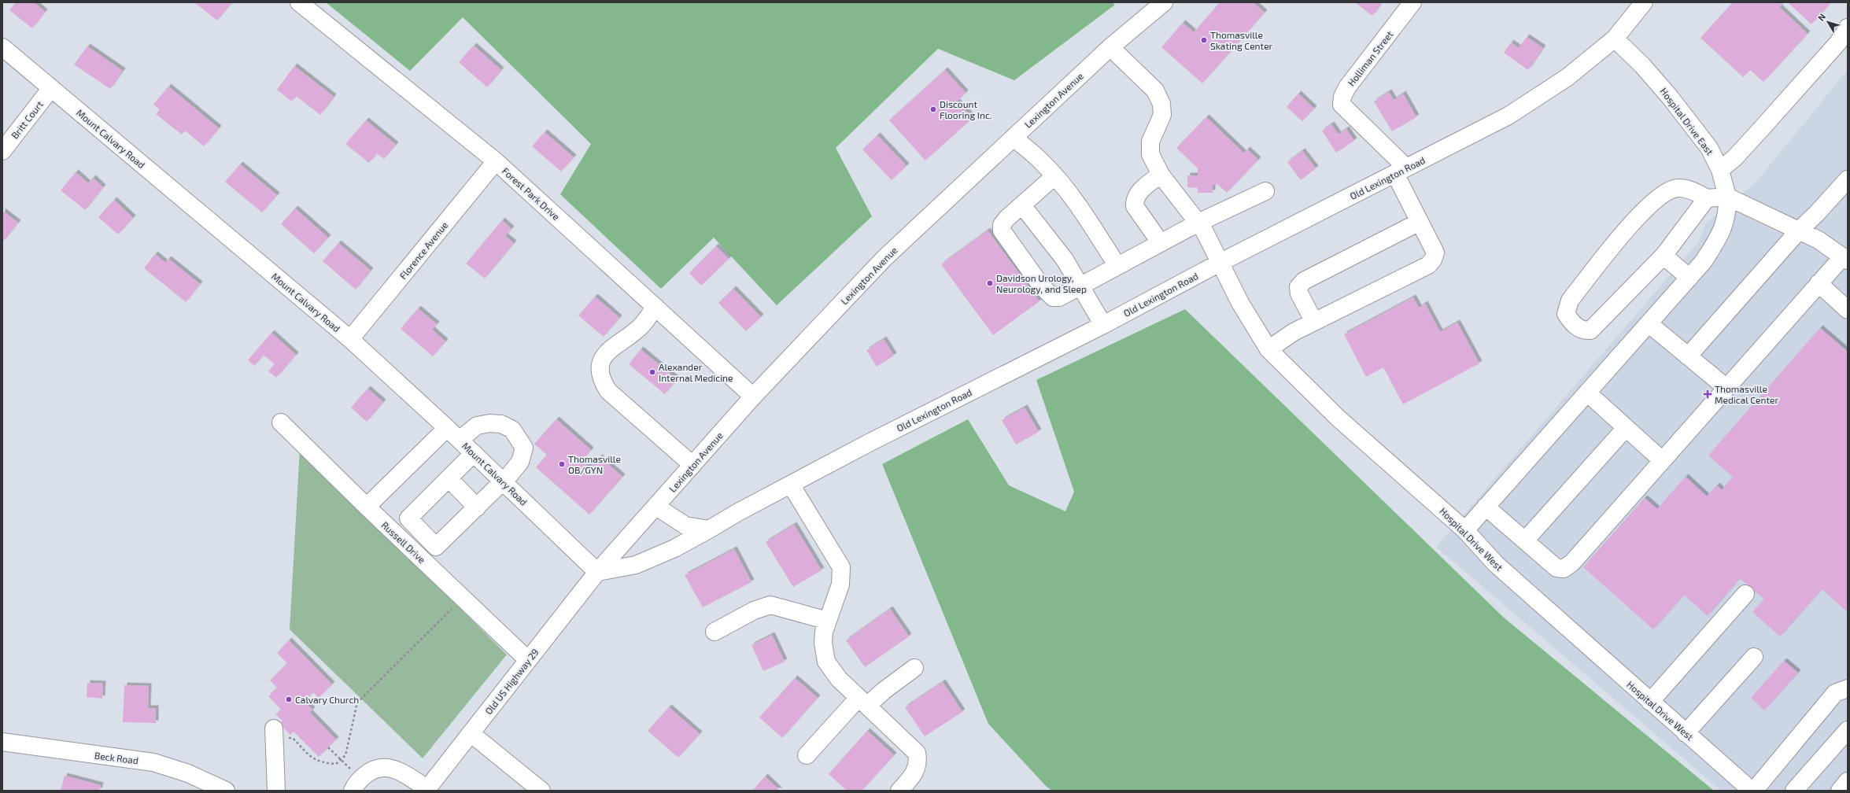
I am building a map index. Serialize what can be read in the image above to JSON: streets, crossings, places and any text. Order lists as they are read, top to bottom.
{
  "streets": {
    "street": [
      "Holliman Street",
      "Lexington Avenue",
      "Britt Court",
      "Hospital Drive East",
      "Mount Calvary Road",
      "Old Lexington Road",
      "Forest Park Drive",
      "Florence Avenue",
      "Hospital Drive West",
      "Russell Drive",
      "Old US Highway 29",
      "Beck Road"
    ]
  },
  "crossings": [
    ["Holliman Street", "Old Lexington Road"],
    ["Lexington Avenue", "Mount Calvary Road"],
    ["Lexington Avenue", "Old Lexington Road"],
    ["Lexington Avenue", "Forest Park Drive"],
    ["Lexington Avenue", "Hospital Drive West"],
    ["Lexington Avenue", "Old US Highway 29"],
    ["Britt Court", "Mount Calvary Road"],
    ["Hospital Drive East", "Old Lexington Road"],
    ["Hospital Drive East", "Hospital Drive West"],
    ["Mount Calvary Road", "Old Lexington Road"],
    ["Mount Calvary Road", "Florence Avenue"],
    ["Mount Calvary Road", "Old US Highway 29"],
    ["Old Lexington Road", "Hospital Drive West"],
    ["Old Lexington Road", "Old US Highway 29"],
    ["Forest Park Drive", "Florence Avenue"],
    ["Russell Drive", "Old US Highway 29"]
  ],
  "places": {
    "other": [
      "Thomasville Skating Center",
      "Discount Flooring Inc.",
      "Davidson Urology, Neurology, and Sleep",
      "Alexander Internal Medicine",
      "Thomasville OB/GYN",
      "Calvary Church"
    ],
    "health": ["Thomasville Medical Center"]
  },
  "north": "top left"
}
